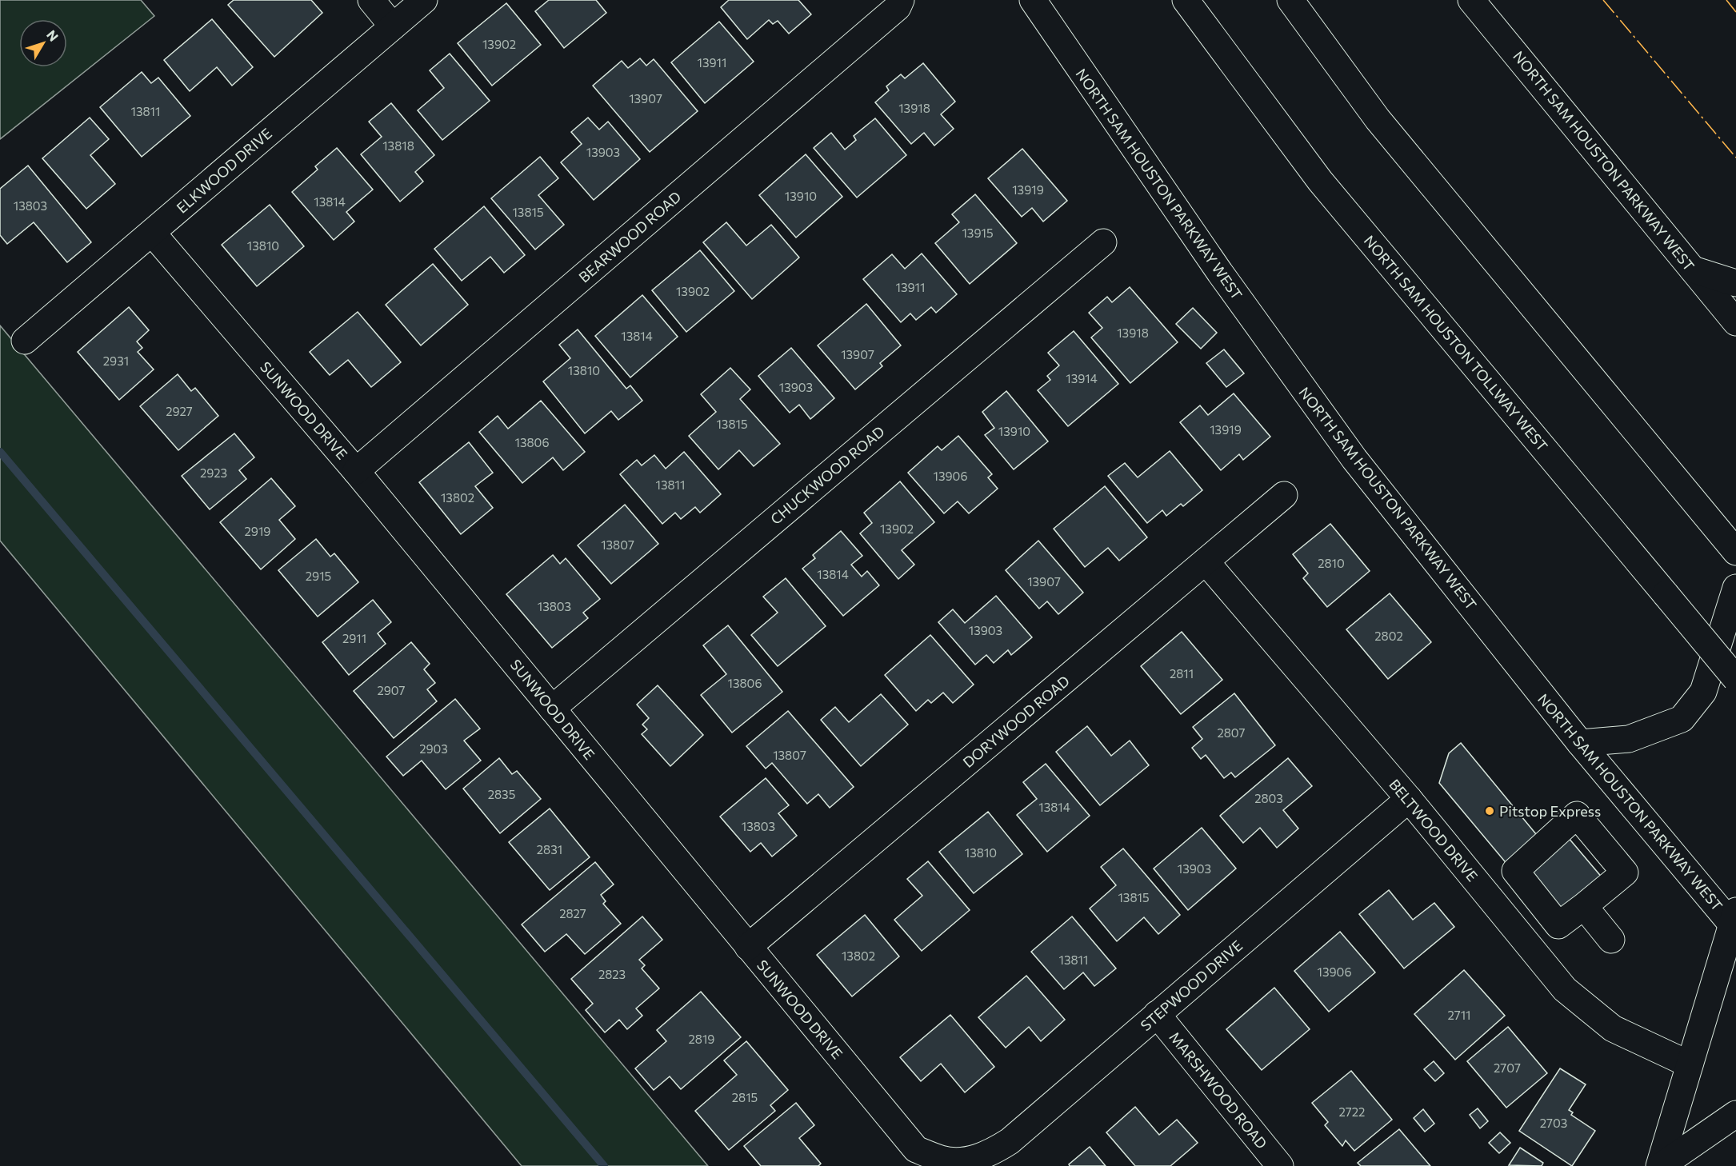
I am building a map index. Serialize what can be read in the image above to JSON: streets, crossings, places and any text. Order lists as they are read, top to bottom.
{
  "streets": {
    "main road": [
      "NORTH SAM HOUSTON PARKWAY WEST",
      "ELKWOOD DRIVE",
      "BEARWOOD ROAD",
      "NORTH SAM HOUSTON TOLLWAY WEST",
      "SUNWOOD DRIVE",
      "CHUCKWOOD ROAD",
      "DORYWOOD ROAD",
      "BELTWOOD DRIVE",
      "STEPWOOD DRIVE",
      "MARSHWOOD ROAD"
    ]
  },
  "crossings": [
    ["ELKWOOD DRIVE", "SUNWOOD DRIVE"],
    ["BEARWOOD ROAD", "SUNWOOD DRIVE"],
    ["SUNWOOD DRIVE", "CHUCKWOOD ROAD"],
    ["SUNWOOD DRIVE", "DORYWOOD ROAD"],
    ["SUNWOOD DRIVE", "STEPWOOD DRIVE"],
    ["DORYWOOD ROAD", "BELTWOOD DRIVE"],
    ["BELTWOOD DRIVE", "STEPWOOD DRIVE"],
    ["STEPWOOD DRIVE", "MARSHWOOD ROAD"]
  ],
  "places": ["Pitstop Express"],
  "house_numbers": [
    "13902",
    "13911",
    "13907",
    "13918",
    "13811",
    "13818",
    "13903",
    "13919",
    "13910",
    "13814",
    "13803",
    "13815",
    "13915",
    "13810",
    "13911",
    "13902",
    "13918",
    "13814",
    "13907",
    "2931",
    "13810",
    "13914",
    "13903",
    "2927",
    "13815",
    "13919",
    "13910",
    "13806",
    "2923",
    "13906",
    "13811",
    "13802",
    "13902",
    "2919",
    "13807",
    "2810",
    "13814",
    "2915",
    "13907",
    "13803",
    "13903",
    "2802",
    "2911",
    "2811",
    "13806",
    "2907",
    "2807",
    "2903",
    "13807",
    "2835",
    "2803",
    "13814",
    "13803",
    "2831",
    "13810",
    "13903",
    "13815",
    "2827",
    "13802",
    "13811",
    "13906",
    "2823",
    "2711",
    "2819",
    "2707",
    "2815",
    "2722",
    "2703"
  ],
  "north": "top right"
}
